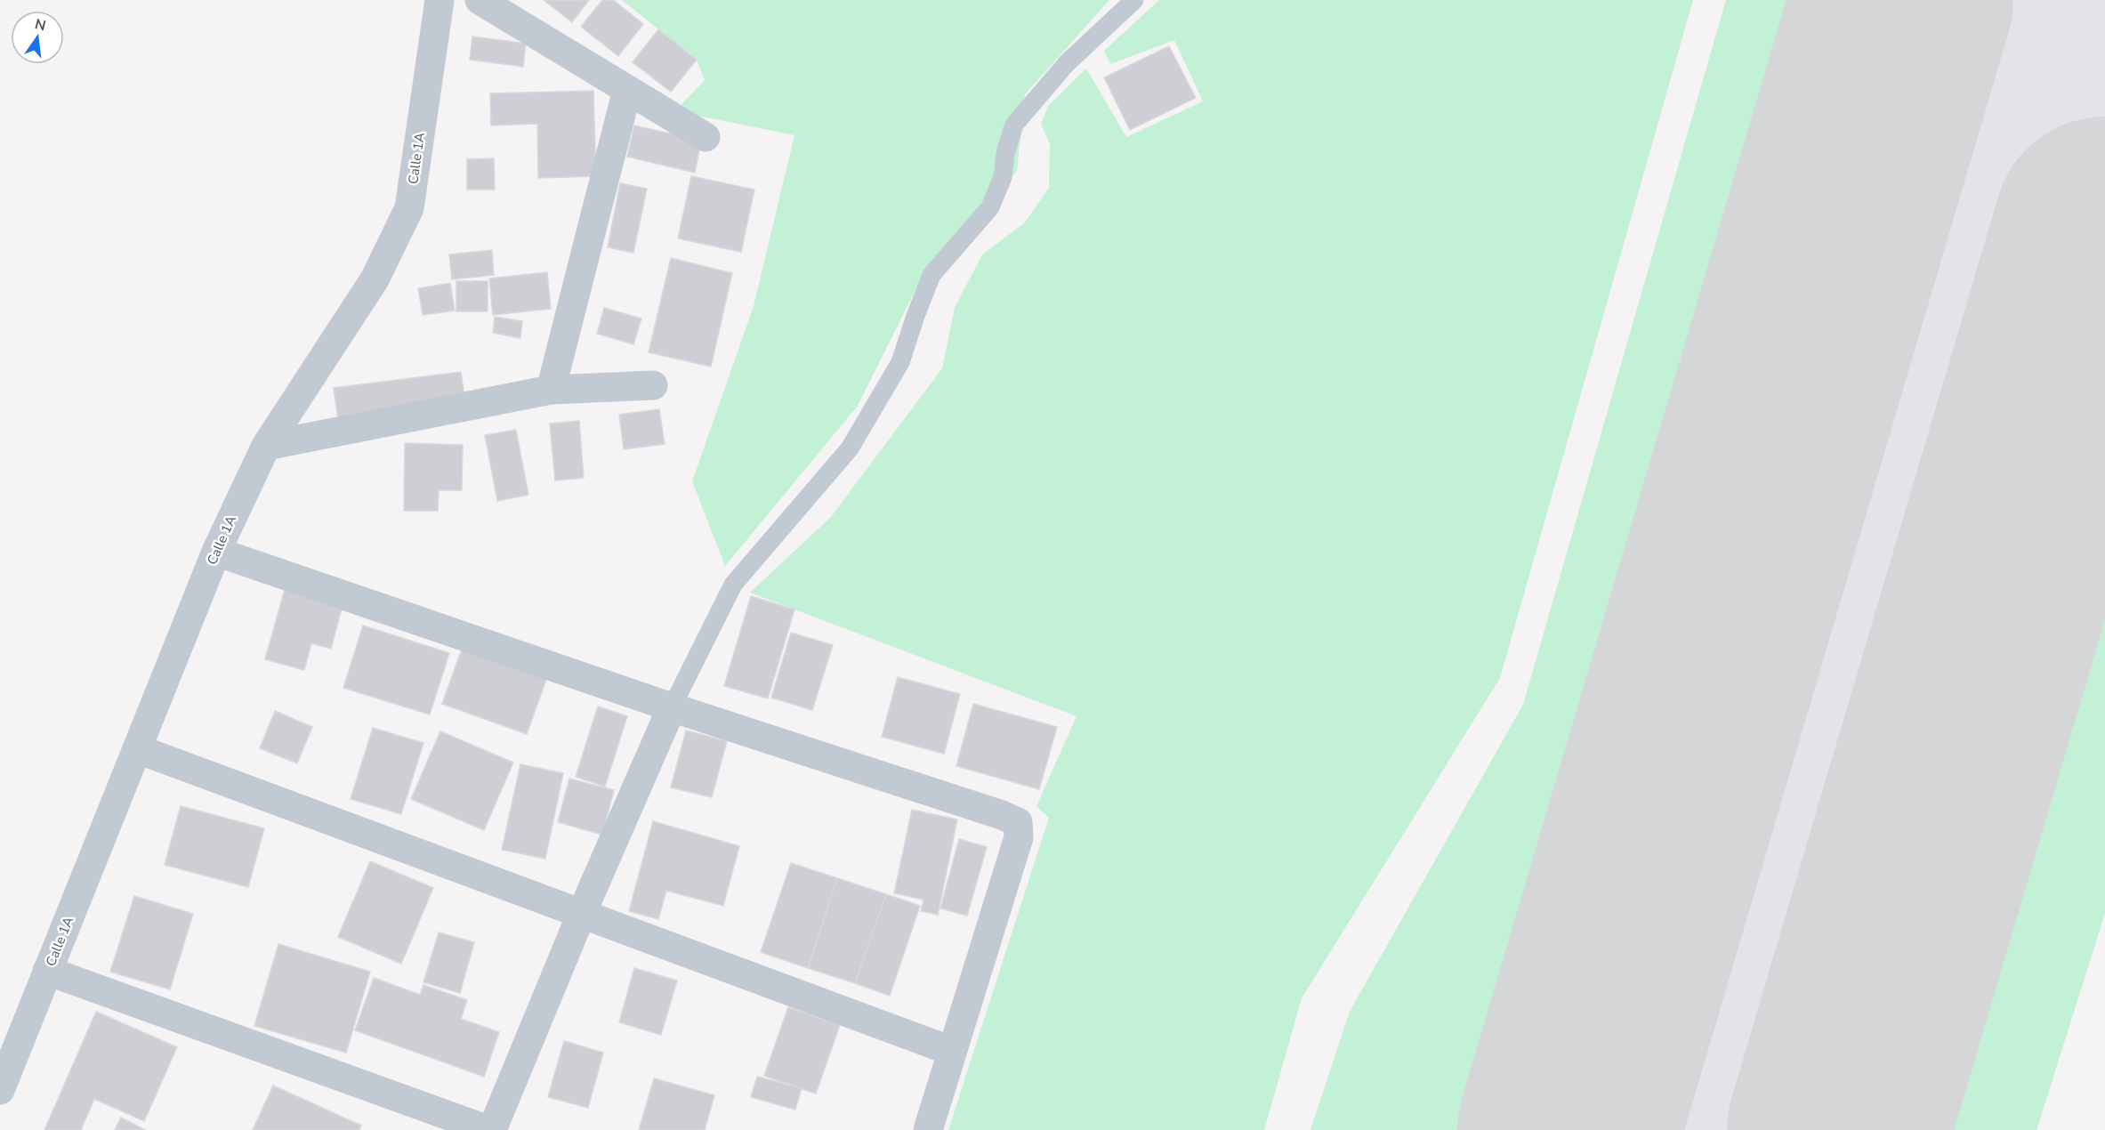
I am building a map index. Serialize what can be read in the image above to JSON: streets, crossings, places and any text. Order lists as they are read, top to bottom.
{
  "streets": {
    "street": ["Calle 1A"]
  },
  "north": "top"
}
